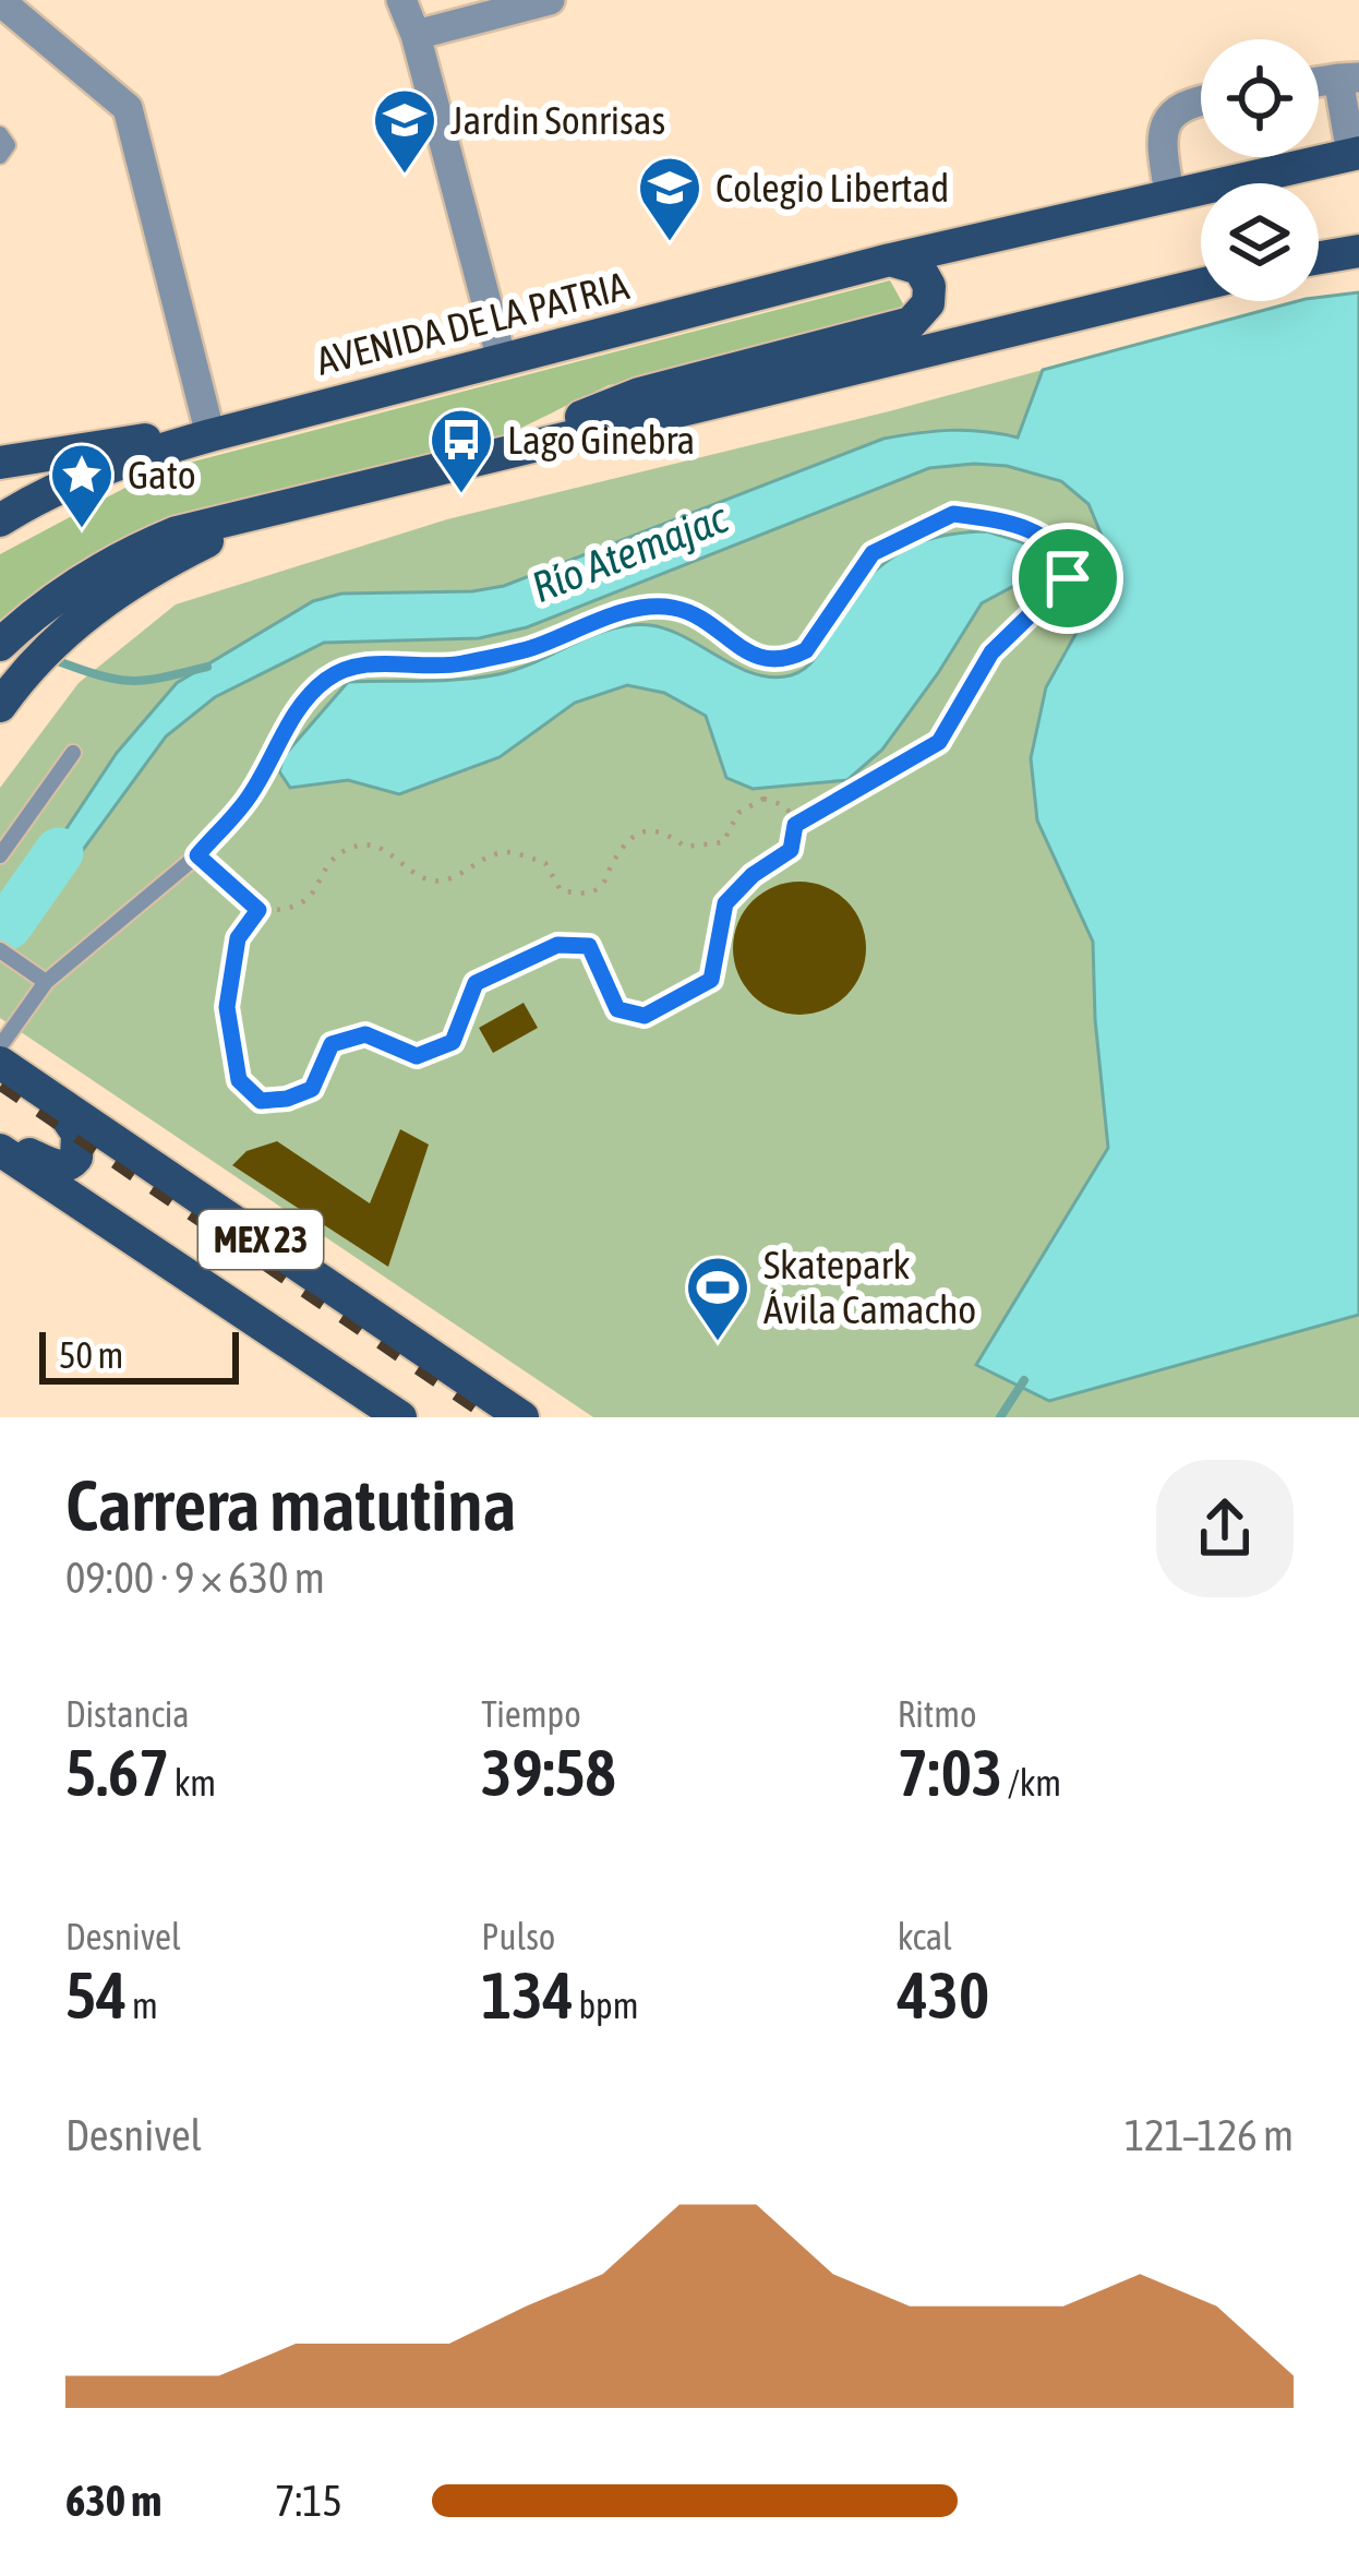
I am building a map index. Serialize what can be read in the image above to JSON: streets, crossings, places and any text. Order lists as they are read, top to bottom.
{
  "streets": {
    "main road": ["AVENIDA DE LA PATRIA", "MEX 23"]
  },
  "water": ["Río Atemajac"],
  "places": {
    "school or university": ["Jardin Sonrisas", "Colegio Libertad"],
    "bus stop": ["Lago Ginebra"],
    "place": ["Gato"],
    "sports": ["Skatepark Ávila Camacho"]
  },
  "scale_bar": "50 m",
  "page": {
    "scale": "50 m",
    "heading": ["Carrera matutina", "09:00 · 9 × 630 m"],
    "stats": [
      ["Distancia", "5.67 km"],
      ["Tiempo", "39:58"],
      ["Ritmo", "7:03 /km"],
      ["Desnivel", "54 m"],
      ["Pulso", "134 bpm"],
      ["kcal", "430"]
    ],
    "chart": ["Desnivel", "121–126 m"],
    "list": [
      {
        "name": "630 m",
        "note": "7:15"
      }
    ]
  }
}
